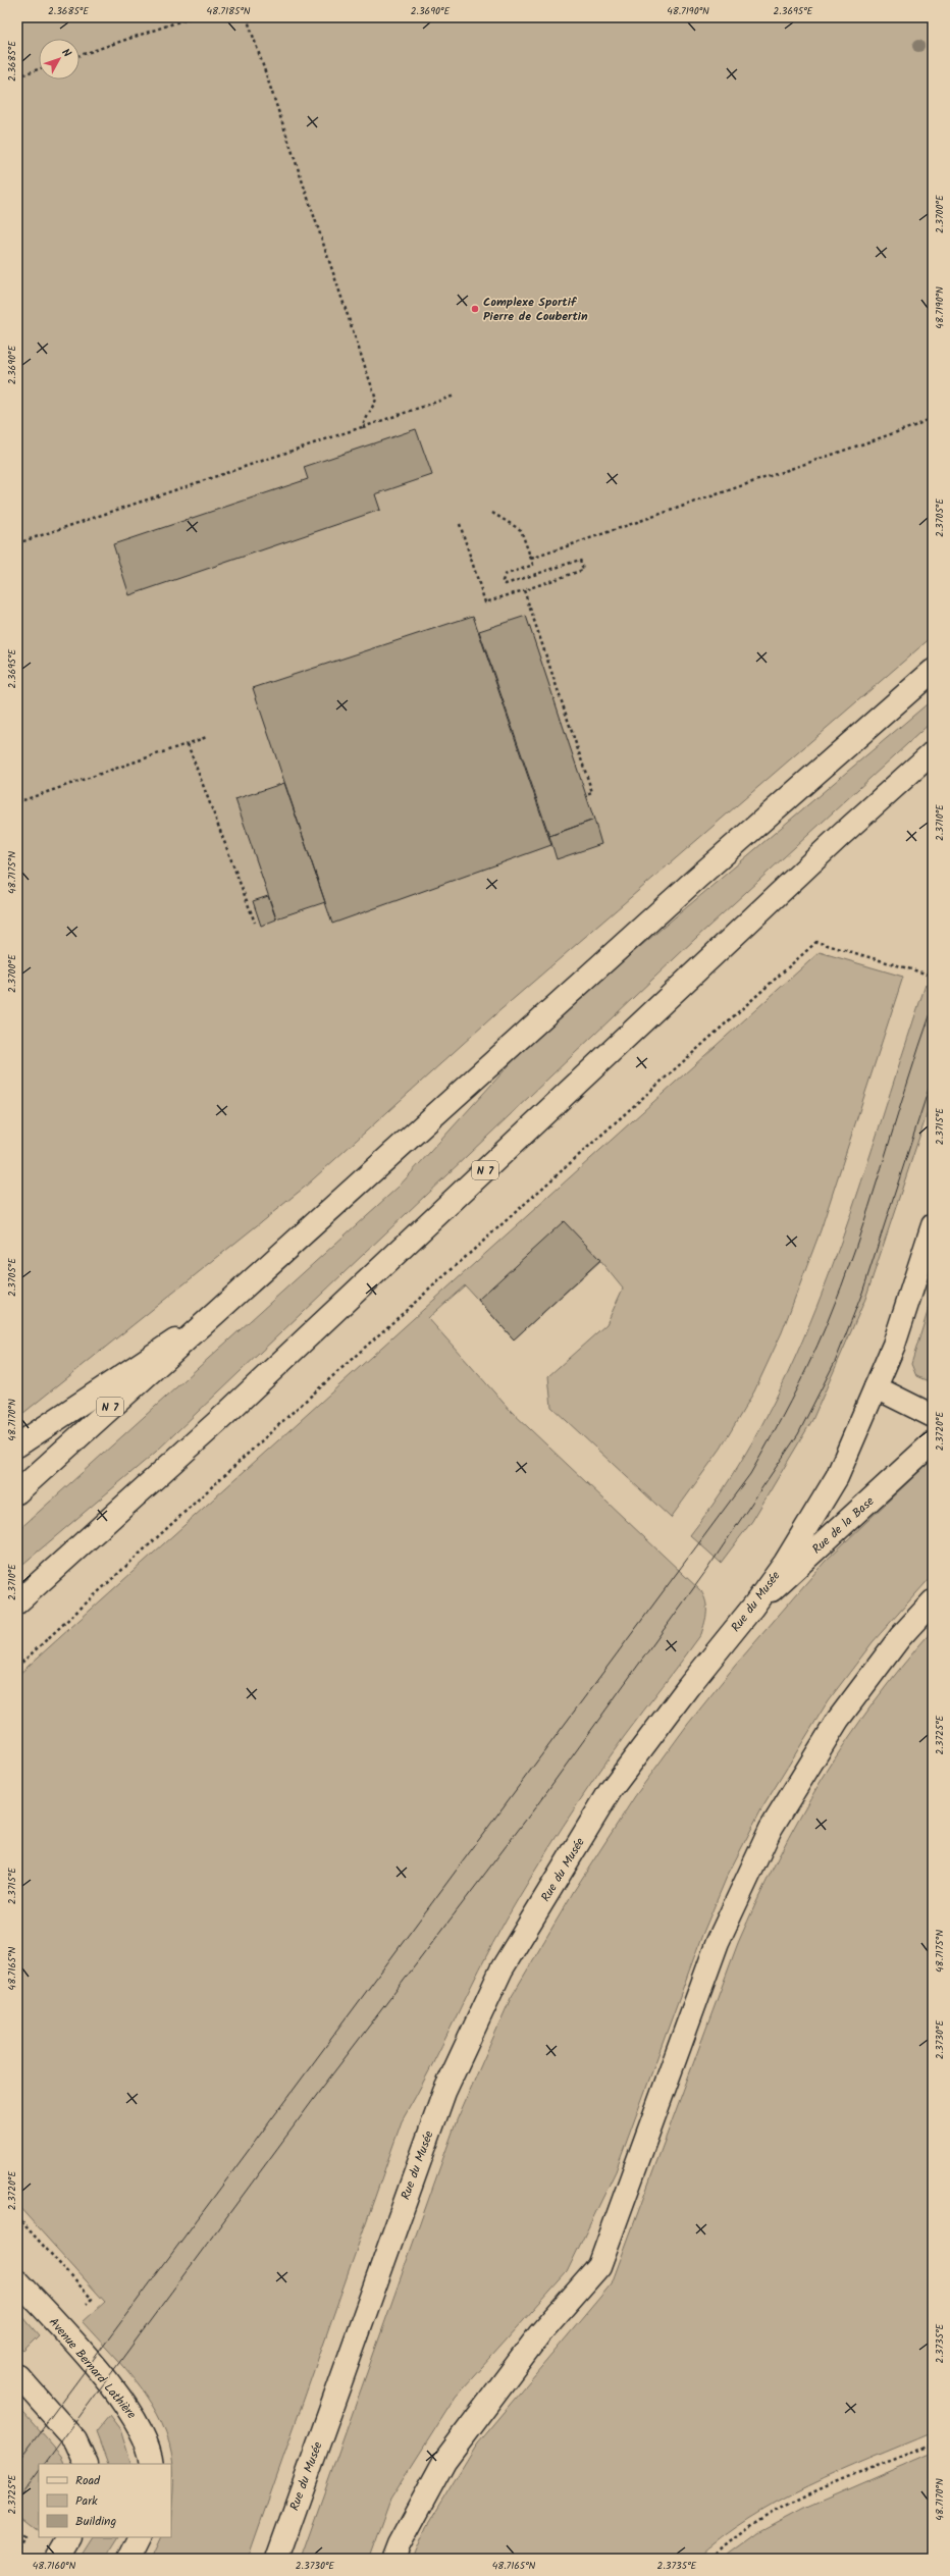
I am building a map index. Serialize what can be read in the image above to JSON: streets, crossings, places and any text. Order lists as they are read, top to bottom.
{
  "streets": {
    "main road": [
      "N 7",
      "Rue de la Base",
      "Rue du Musée",
      "Avenue Bernard Lathière"
    ]
  },
  "crossings": [
    ["Rue de la Base", "Rue du Musée"]
  ],
  "places": ["Complexe Sportif Pierre de Coubertin"],
  "legend": ["Road", "Park", "Building"],
  "north": "top right",
  "coordinates": [
    "2.3685°E",
    "48.7185°N",
    "2.3690°E",
    "48.7190°N",
    "2.3695°E",
    "2.3700°E",
    "2.3705°E",
    "2.3710°E",
    "48.7175°N",
    "2.3715°E",
    "48.7170°N",
    "2.3720°E",
    "2.3725°E",
    "48.7165°N",
    "2.3730°E",
    "2.3735°E",
    "48.7160°N"
  ]
}
